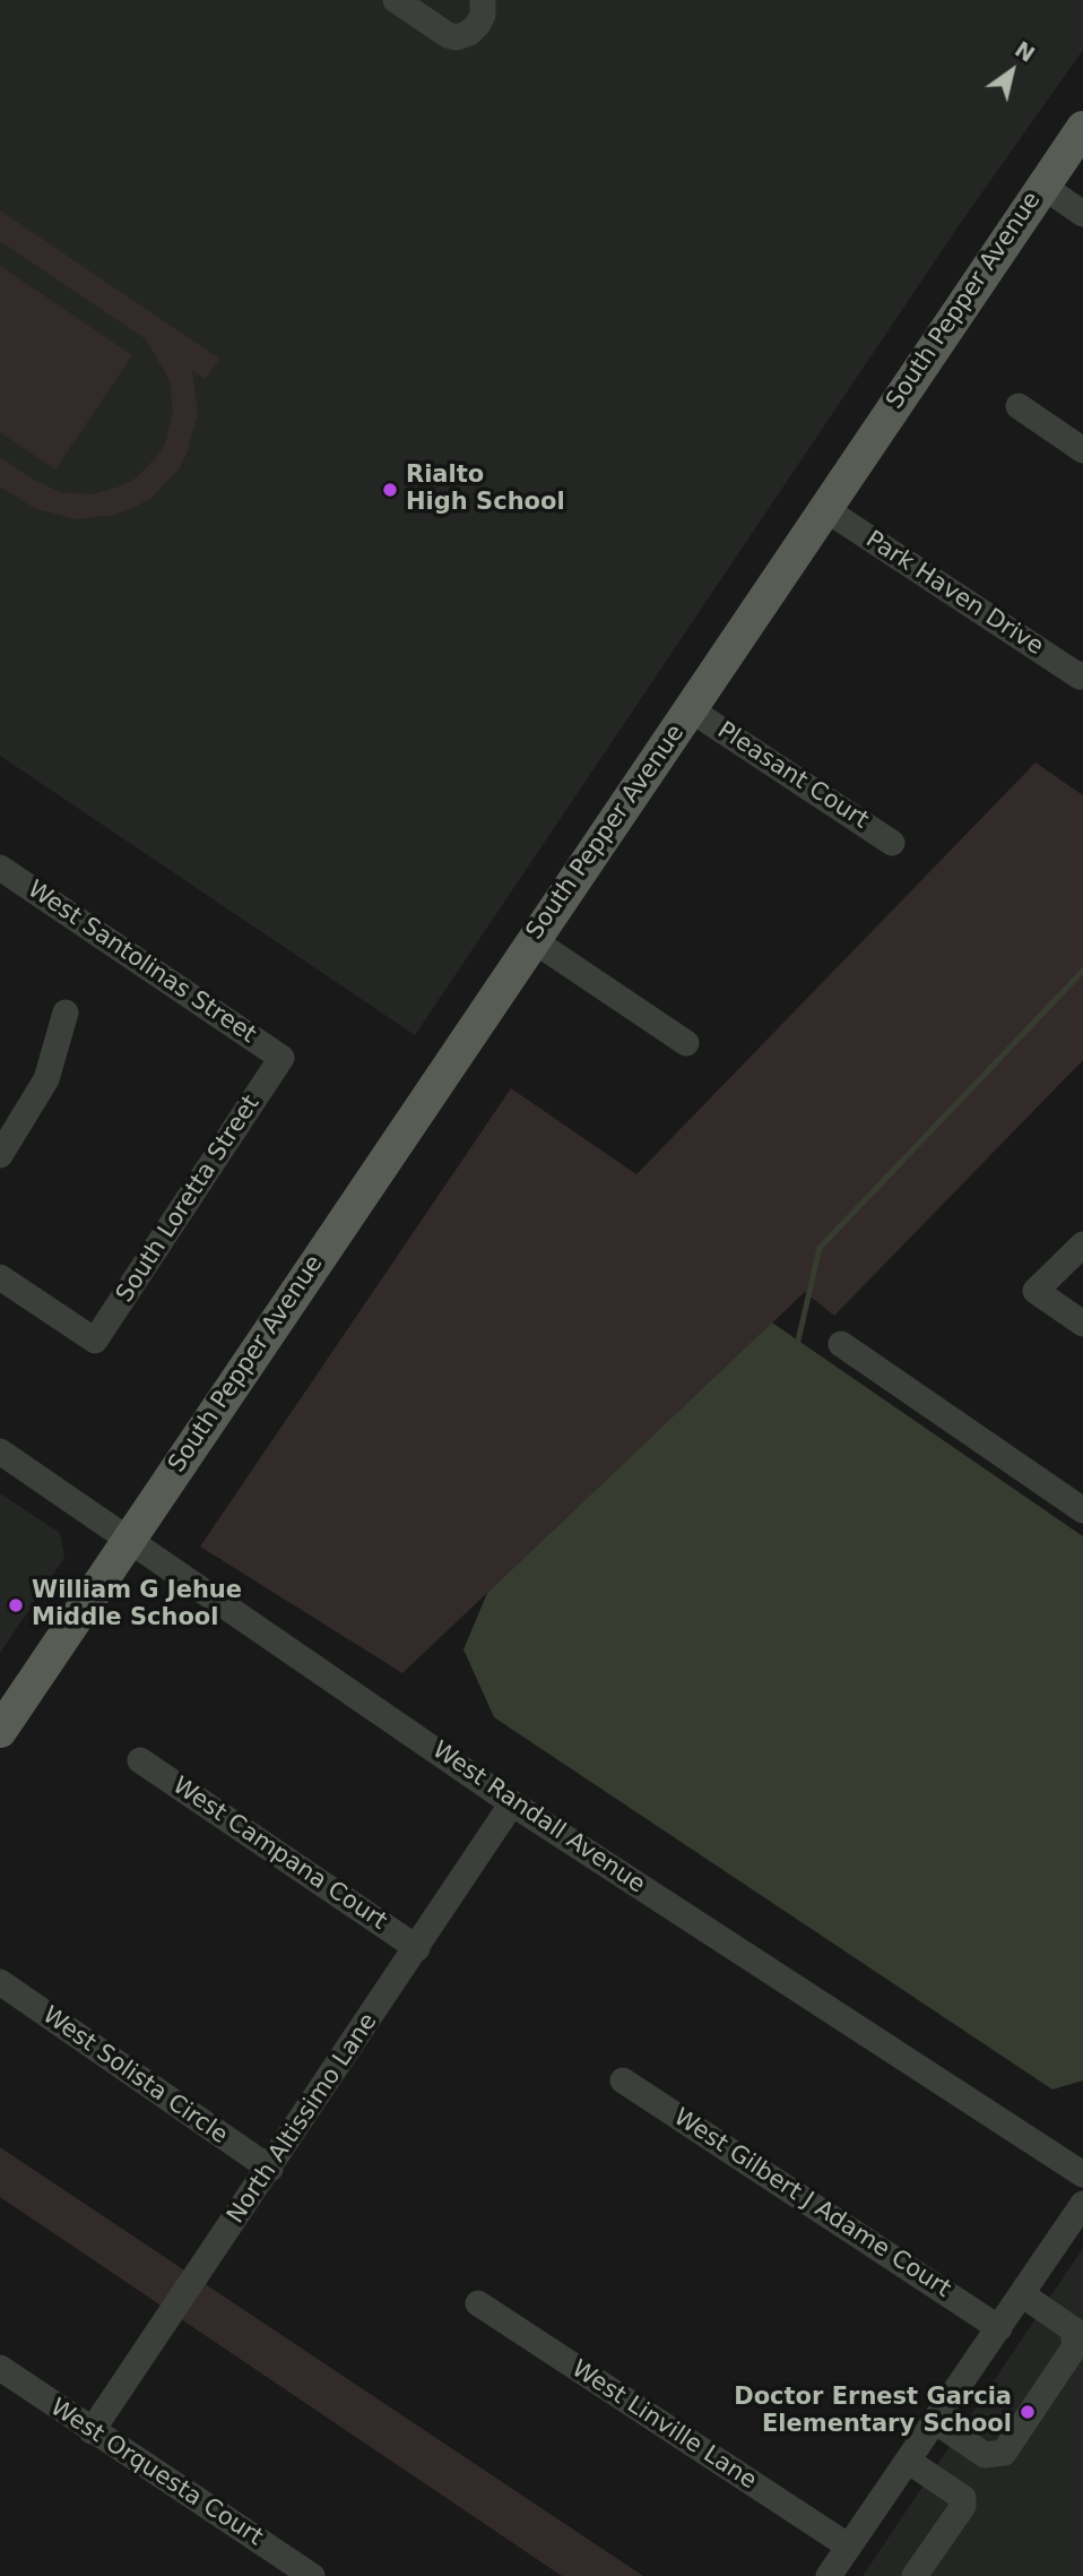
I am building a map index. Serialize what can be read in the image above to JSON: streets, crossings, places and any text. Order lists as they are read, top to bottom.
{
  "streets": {
    "main road": ["South Pepper Avenue"],
    "street": [
      "Park Haven Drive",
      "Pleasant Court",
      "West Santolinas Street",
      "South Loretta Street",
      "West Randall Avenue",
      "West Campana Court",
      "West Solista Circle",
      "North Altissimo Lane",
      "West Gilbert J Adame Court",
      "West Linville Lane",
      "West Orquesta Court"
    ]
  },
  "crossings": [
    ["South Pepper Avenue", "Park Haven Drive"],
    ["South Pepper Avenue", "Pleasant Court"],
    ["South Pepper Avenue", "West Randall Avenue"],
    ["West Santolinas Street", "South Loretta Street"],
    ["West Randall Avenue", "North Altissimo Lane"],
    ["West Campana Court", "North Altissimo Lane"],
    ["West Solista Circle", "North Altissimo Lane"],
    ["North Altissimo Lane", "West Orquesta Court"]
  ],
  "places": ["Rialto High School", "William G Jehue Middle School", "Doctor Ernest Garcia Elementary School"],
  "north": "top right"
}
